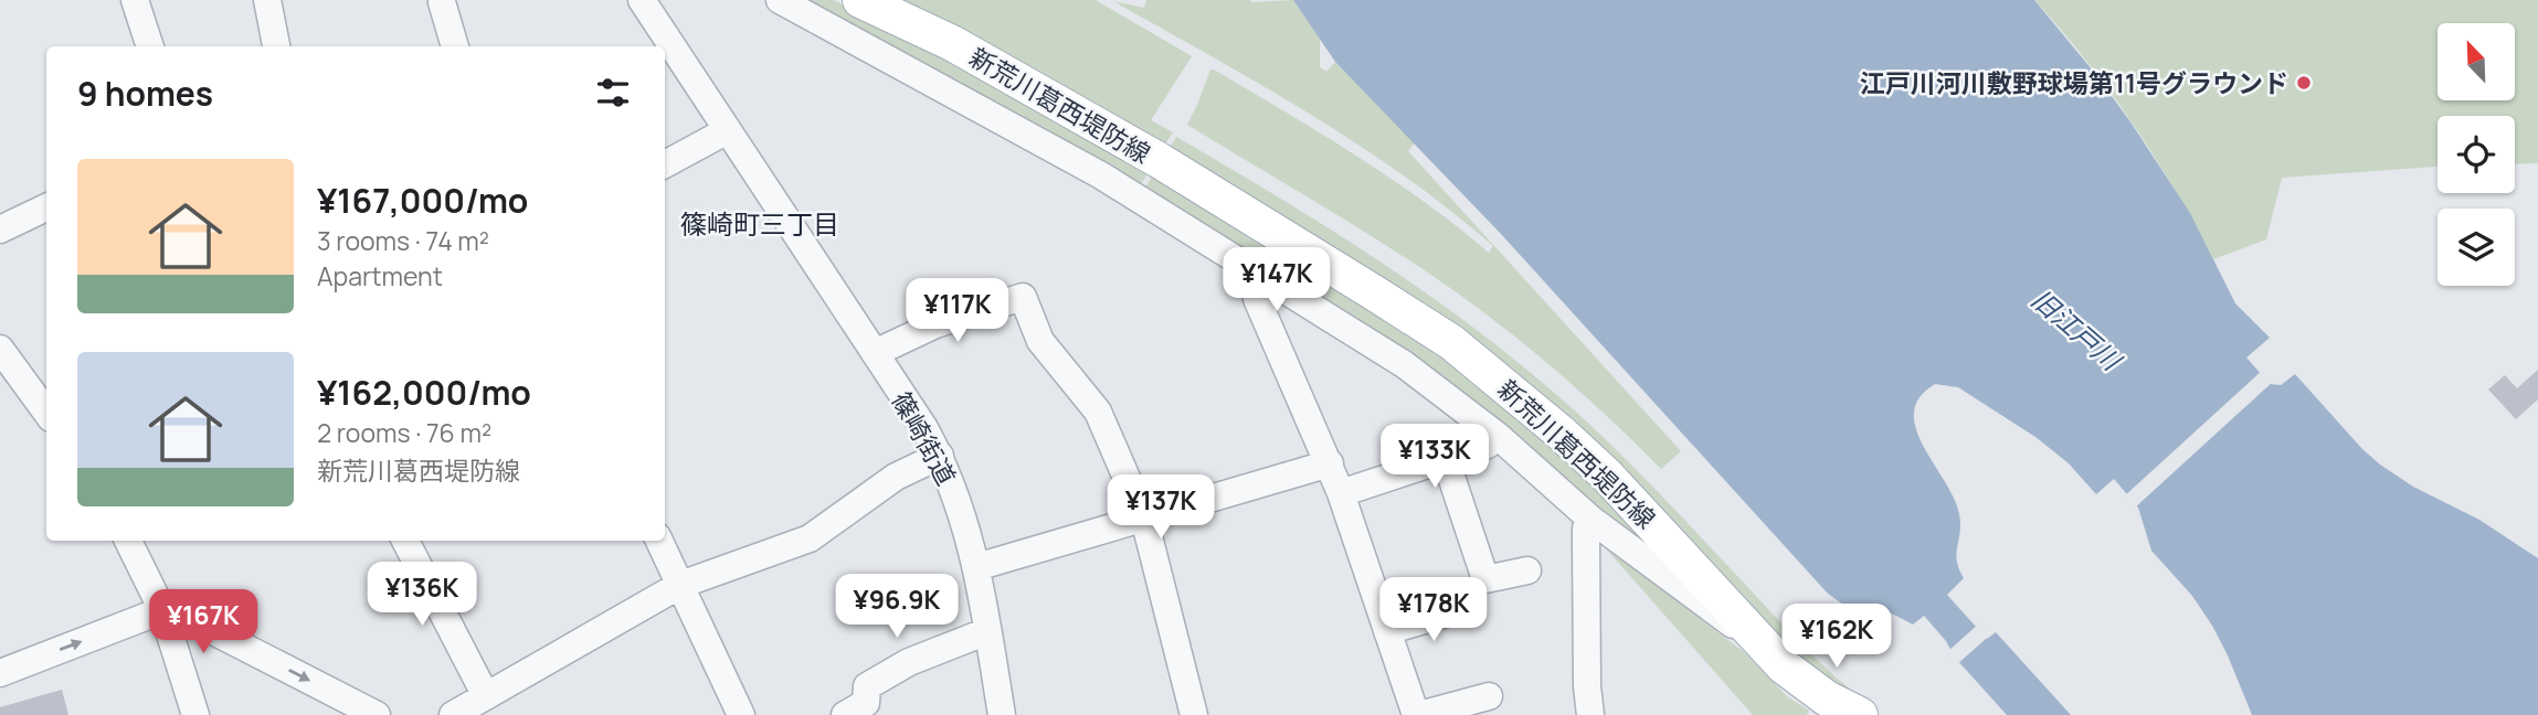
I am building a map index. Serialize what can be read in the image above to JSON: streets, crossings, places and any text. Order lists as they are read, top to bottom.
{
  "streets": {
    "main road": ["新荒川葛西堤防線"],
    "street": ["篠崎街道"]
  },
  "districts": ["篠崎町三丁目"],
  "water": ["旧江戸川"],
  "places": ["江戸川河川敷野球場第11号グラウンド"],
  "north": "top left",
  "page": {
    "heading": "9 homes",
    "list": [
      {
        "name": "¥167,000/mo",
        "note": "3 rooms · 74 m² · Apartment"
      },
      {
        "name": "¥162,000/mo",
        "note": "2 rooms · 76 m² · 新荒川葛西堤防線"
      }
    ],
    "price": [
      "¥147K",
      "¥117K",
      "¥133K",
      "¥137K",
      "¥136K",
      "¥96.9K",
      "¥178K",
      "¥167K",
      "¥162K"
    ]
  }
}
